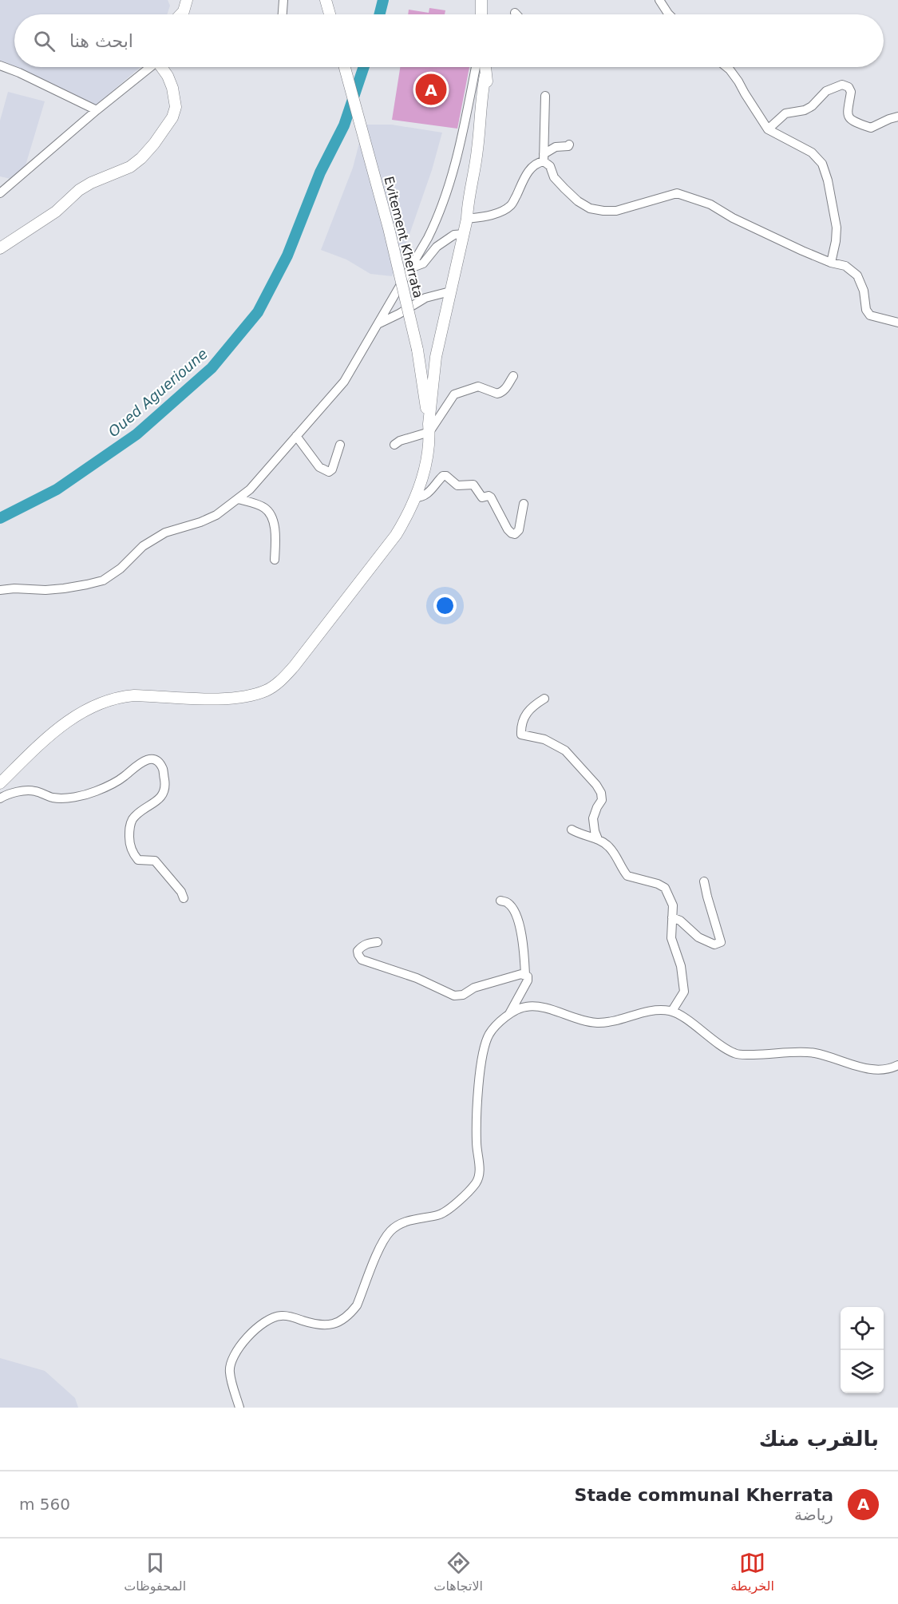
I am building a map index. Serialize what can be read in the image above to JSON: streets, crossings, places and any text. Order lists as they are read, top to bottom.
{
  "streets": {
    "main road": ["Evitement Kherrata"]
  },
  "water": ["Oued Aguerioune"],
  "page": {
    "search": "ابحث هنا",
    "pins": "A",
    "heading": "بالقرب منك",
    "list": [
      {
        "mark": "A",
        "name": "Stade communal Kherrata",
        "note": "رياضة",
        "value": "560 m"
      }
    ],
    "nav": ["الخريطة", "الاتجاهات", "المحفوظات"]
  }
}
